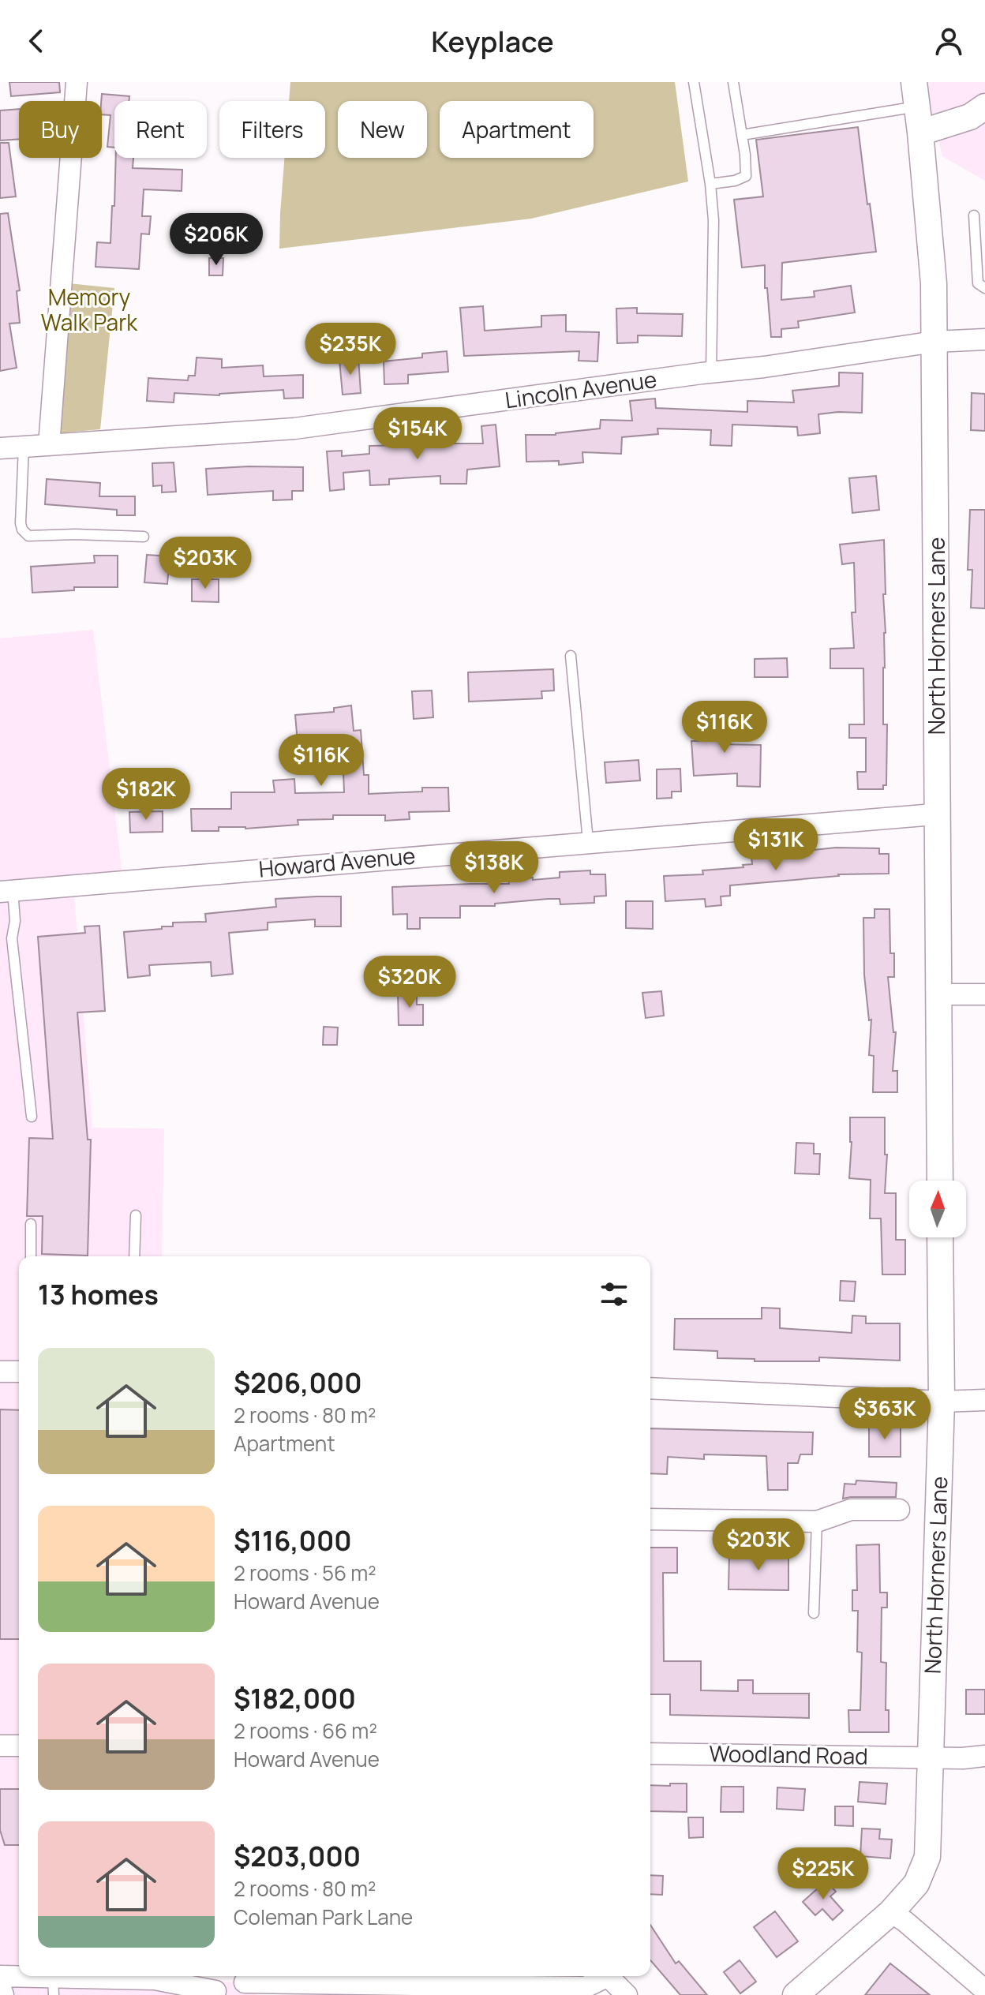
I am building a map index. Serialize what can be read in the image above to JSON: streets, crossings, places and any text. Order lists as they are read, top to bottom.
{
  "streets": {
    "street": [
      "Lincoln Avenue",
      "North Horners Lane",
      "Howard Avenue",
      "Woodland Road"
    ]
  },
  "crossings": [
    ["Lincoln Avenue", "North Horners Lane"],
    ["North Horners Lane", "Howard Avenue"],
    ["North Horners Lane", "Woodland Road"]
  ],
  "parks": ["Memory Walk Park"],
  "north": "top",
  "page": {
    "header": "Keyplace",
    "chip": [
      "Buy",
      "Rent",
      "Filters",
      "New",
      "Apartment"
    ],
    "price": [
      "$206K",
      "$235K",
      "$154K",
      "$203K",
      "$116K",
      "$116K",
      "$182K",
      "$131K",
      "$138K",
      "$320K",
      "$363K",
      "$203K",
      "$225K"
    ],
    "heading": "13 homes",
    "list": [
      {
        "name": "$206,000",
        "note": "2 rooms · 80 m² · Apartment"
      },
      {
        "name": "$116,000",
        "note": "2 rooms · 56 m² · Howard Avenue"
      },
      {
        "name": "$182,000",
        "note": "2 rooms · 66 m² · Howard Avenue"
      },
      {
        "name": "$203,000",
        "note": "2 rooms · 80 m² · Coleman Park Lane"
      }
    ]
  }
}
